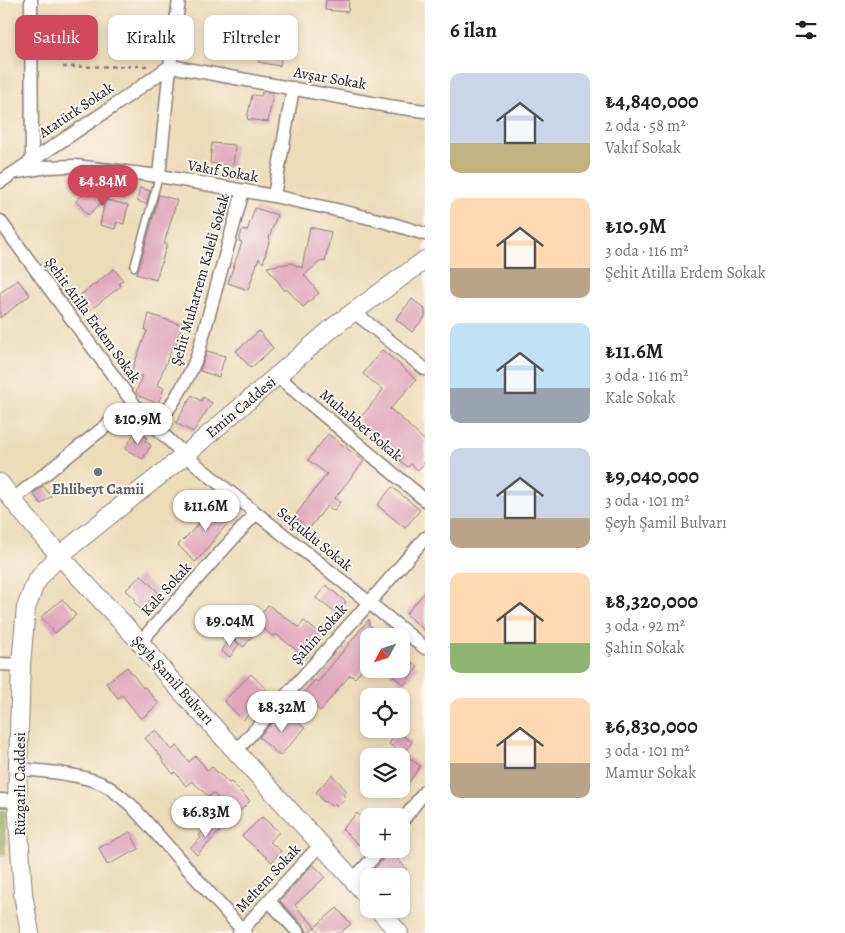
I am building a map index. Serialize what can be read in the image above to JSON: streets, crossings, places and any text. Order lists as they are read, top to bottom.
{
  "streets": {
    "street": [
      "Avşar Sokak",
      "Atatürk Sokak",
      "Vakıf Sokak",
      "Şehit Muharrem Kaleli Sokak",
      "Şehit Atilla Erdem Sokak",
      "Emin Caddesi",
      "Muhabbet Sokak",
      "Selçuklu Sokak",
      "Kale Sokak",
      "Şahin Sokak",
      "Şeyh Şamil Bulvarı",
      "Rüzgarlı Caddesi",
      "Meltem Sokak"
    ]
  },
  "crossings": [
    ["Avşar Sokak", "Atatürk Sokak"],
    ["Atatürk Sokak", "Vakıf Sokak"],
    ["Vakıf Sokak", "Şehit Muharrem Kaleli Sokak"],
    ["Şehit Muharrem Kaleli Sokak", "Şehit Atilla Erdem Sokak"],
    ["Şehit Atilla Erdem Sokak", "Emin Caddesi"],
    ["Şehit Atilla Erdem Sokak", "Selçuklu Sokak"],
    ["Emin Caddesi", "Muhabbet Sokak"],
    ["Emin Caddesi", "Selçuklu Sokak"],
    ["Emin Caddesi", "Şeyh Şamil Bulvarı"],
    ["Emin Caddesi", "Rüzgarlı Caddesi"],
    ["Selçuklu Sokak", "Kale Sokak"],
    ["Selçuklu Sokak", "Şahin Sokak"],
    ["Kale Sokak", "Şeyh Şamil Bulvarı"],
    ["Şahin Sokak", "Şeyh Şamil Bulvarı"],
    ["Şeyh Şamil Bulvarı", "Rüzgarlı Caddesi"],
    ["Şeyh Şamil Bulvarı", "Meltem Sokak"]
  ],
  "places": ["Ehlibeyt Camii"],
  "north": "bottom left",
  "page": {
    "heading": "6 ilan",
    "chip": ["Satılık", "Kiralık", "Filtreler"],
    "list": [
      {
        "name": "₺4,840,000",
        "note": "2 oda · 58 m² · Vakıf Sokak"
      },
      {
        "name": "₺10.9M",
        "note": "3 oda · 116 m² · Şehit Atilla Erdem Sokak"
      },
      {
        "name": "₺11.6M",
        "note": "3 oda · 116 m² · Kale Sokak"
      },
      {
        "name": "₺9,040,000",
        "note": "3 oda · 101 m² · Şeyh Şamil Bulvarı"
      },
      {
        "name": "₺8,320,000",
        "note": "3 oda · 92 m² · Şahin Sokak"
      },
      {
        "name": "₺6,830,000",
        "note": "3 oda · 101 m² · Mamur Sokak"
      }
    ],
    "price": [
      "₺4.84M",
      "₺10.9M",
      "₺11.6M",
      "₺9.04M",
      "₺8.32M",
      "₺6.83M"
    ],
    "map_buttons": ["+", "−"]
  }
}
